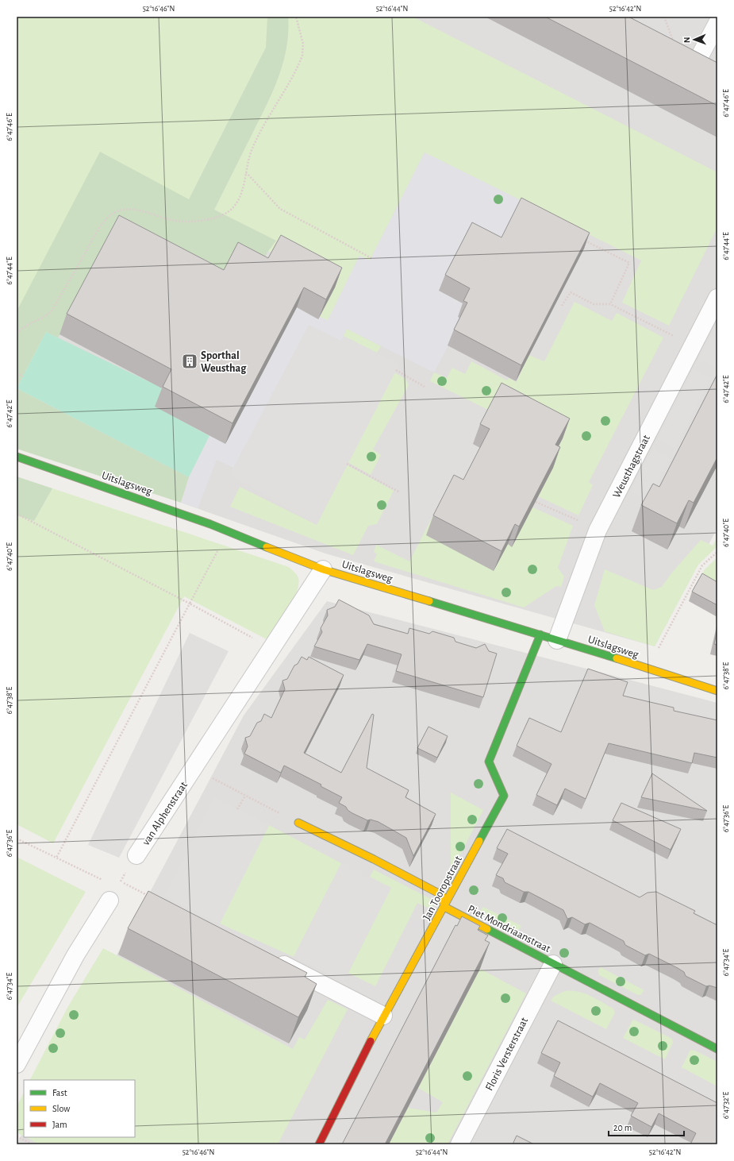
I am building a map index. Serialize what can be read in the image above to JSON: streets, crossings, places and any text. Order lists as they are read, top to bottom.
{
  "streets": {
    "street": [
      "Weusthagstraat",
      "Uitslagsweg",
      "van Alphenstraat",
      "Jan Tooropstraat",
      "Piet Mondriaanstraat",
      "Floris Versterstraat"
    ]
  },
  "crossings": [
    ["Weusthagstraat", "Uitslagsweg"],
    ["Uitslagsweg", "van Alphenstraat"],
    ["Uitslagsweg", "Jan Tooropstraat"],
    ["Jan Tooropstraat", "Piet Mondriaanstraat"],
    ["Piet Mondriaanstraat", "Floris Versterstraat"]
  ],
  "places": {
    "building": ["Sporthal Weusthag"]
  },
  "legend": ["Fast", "Slow", "Jam"],
  "scale_bar": "20 m",
  "north": "left",
  "coordinates": [
    "52°16'46\"N",
    "52°16'44\"N",
    "52°16'42\"N",
    "6°47'46\"E",
    "6°47'44\"E",
    "6°47'42\"E",
    "6°47'40\"E",
    "6°47'38\"E",
    "6°47'36\"E",
    "6°47'34\"E",
    "6°47'32\"E"
  ]
}
